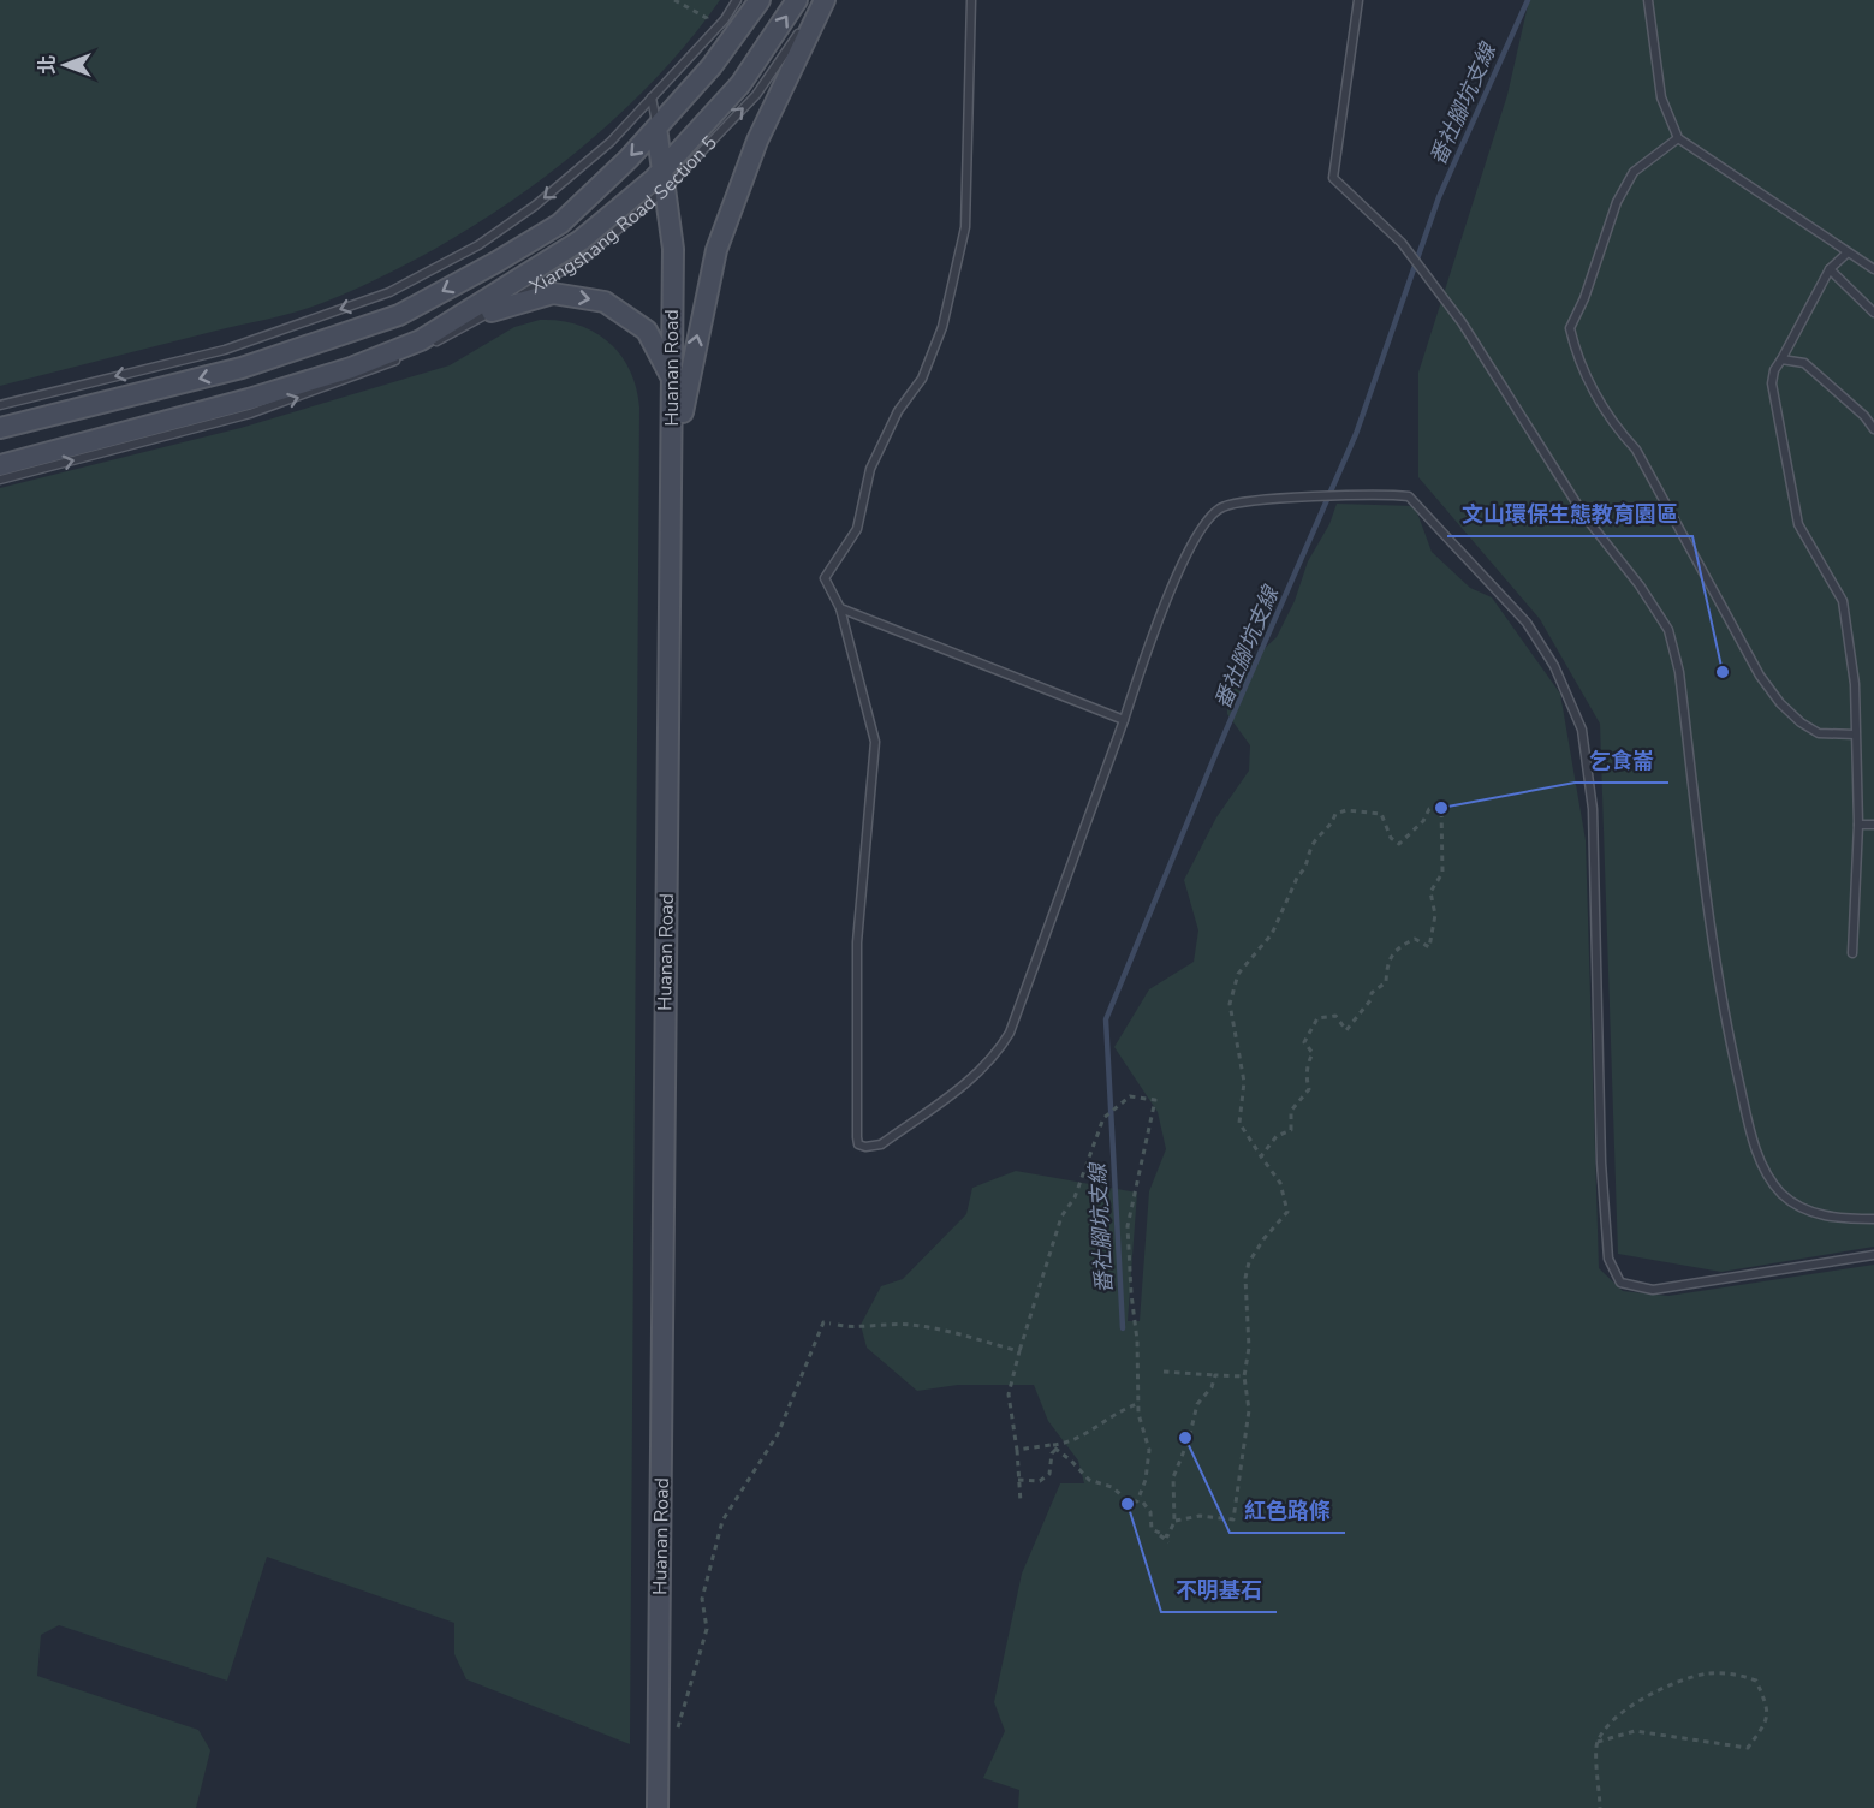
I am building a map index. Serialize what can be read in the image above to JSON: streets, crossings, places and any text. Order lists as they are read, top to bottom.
{
  "streets": {
    "street": ["Xiangshang Road Section 5", "Huanan Road"]
  },
  "crossings": [
    ["Xiangshang Road Section 5", "Huanan Road"]
  ],
  "water": ["番社腳坑支線"],
  "places": [
    "文山環保生態教育園區",
    "乞食崙",
    "紅色路條",
    "不明基石"
  ],
  "north": "left"
}
